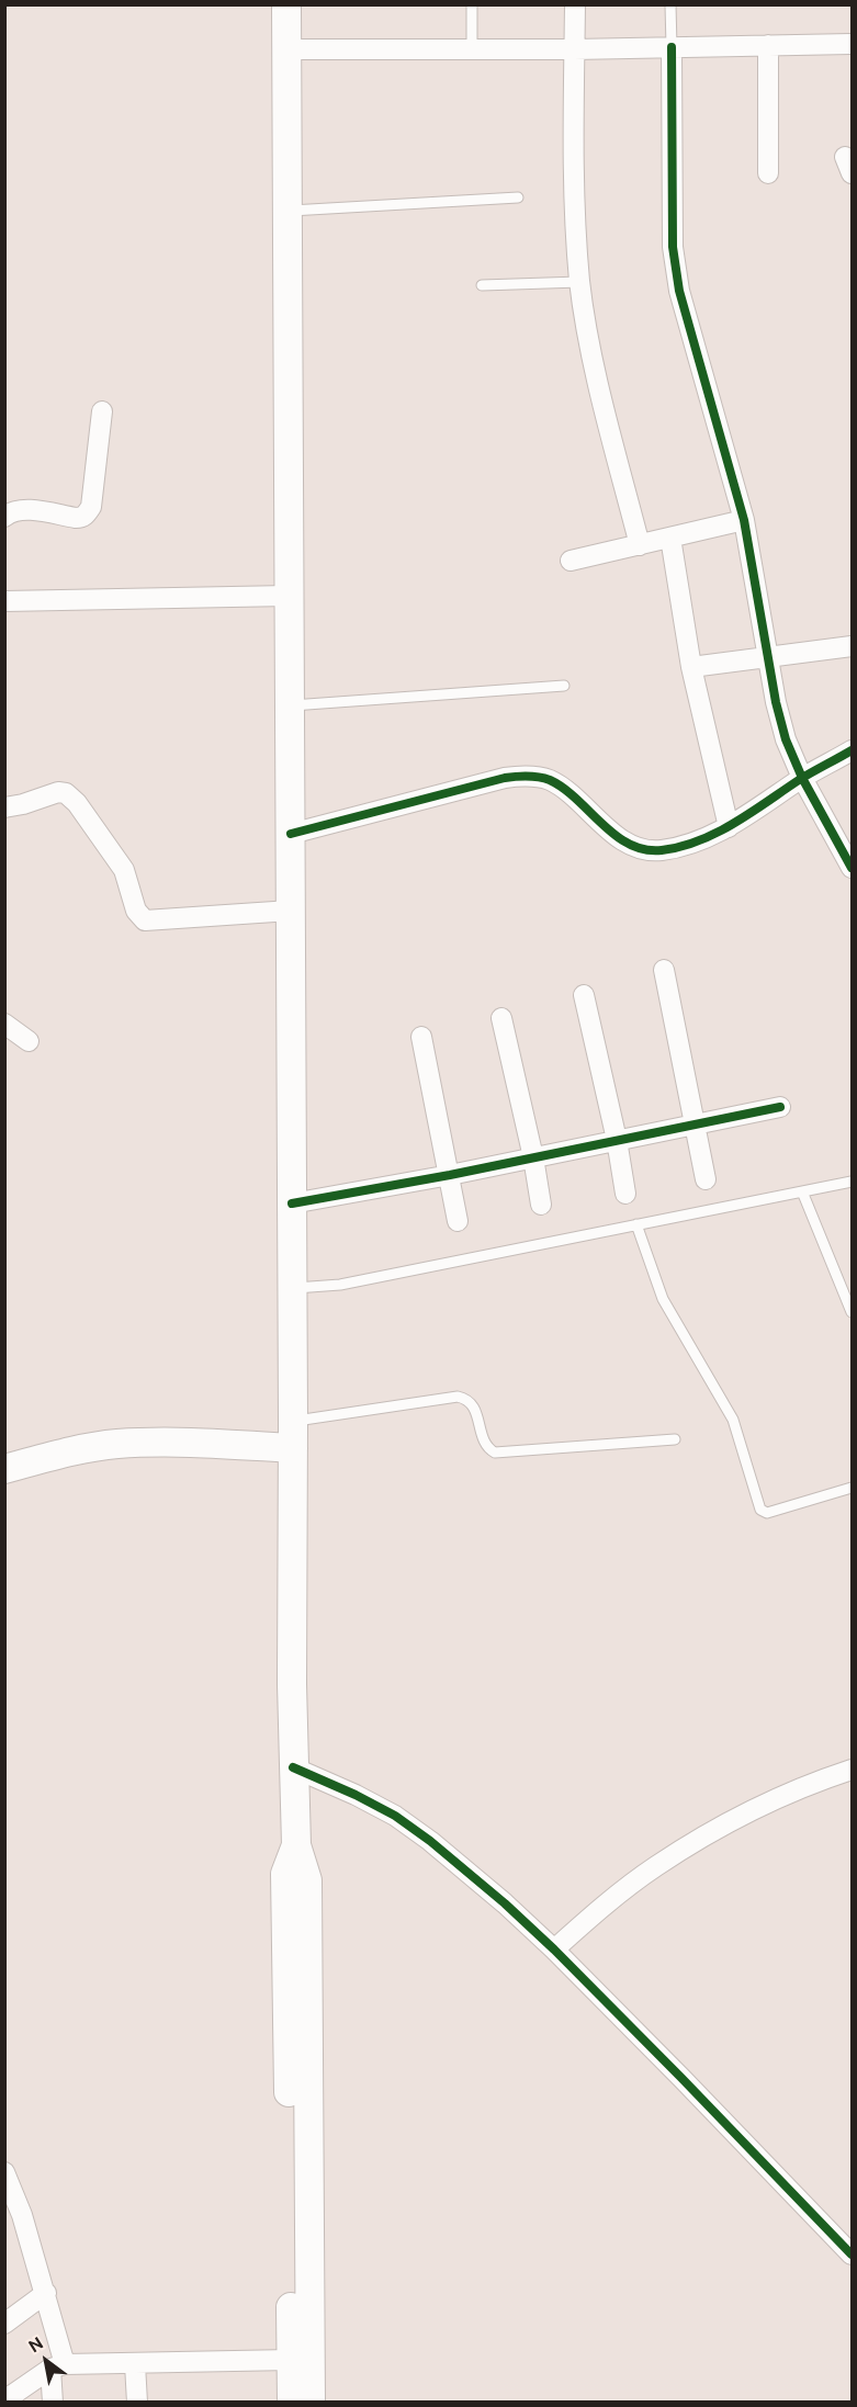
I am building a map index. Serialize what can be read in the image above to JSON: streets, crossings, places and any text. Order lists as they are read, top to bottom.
{
  "north": "top left"
}
